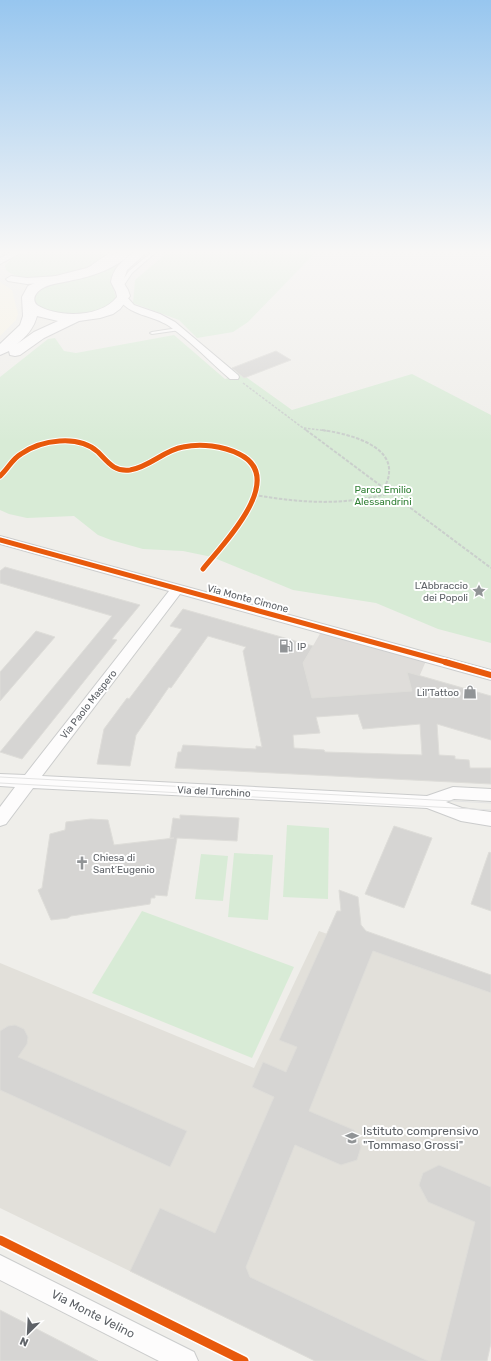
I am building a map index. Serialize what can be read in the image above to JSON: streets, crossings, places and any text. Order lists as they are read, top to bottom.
{
  "streets": {
    "street": [
      "Via Monte Cimone",
      "Via Paolo Maspero",
      "Via del Turchino",
      "Via Monte Velino"
    ]
  },
  "crossings": [
    ["Via Monte Cimone", "Via Paolo Maspero"],
    ["Via Paolo Maspero", "Via del Turchino"]
  ],
  "parks": ["Parco Emilio Alessandrini"],
  "places": {
    "place": ["L’Abbraccio dei Popoli"],
    "fuel station": ["IP"],
    "shop": ["Lil'Tattoo"],
    "church": ["Chiesa di Sant’Eugenio"],
    "school or university": ["Istituto comprensivo \"Tommaso Grossi\""]
  },
  "north": "bottom left"
}
